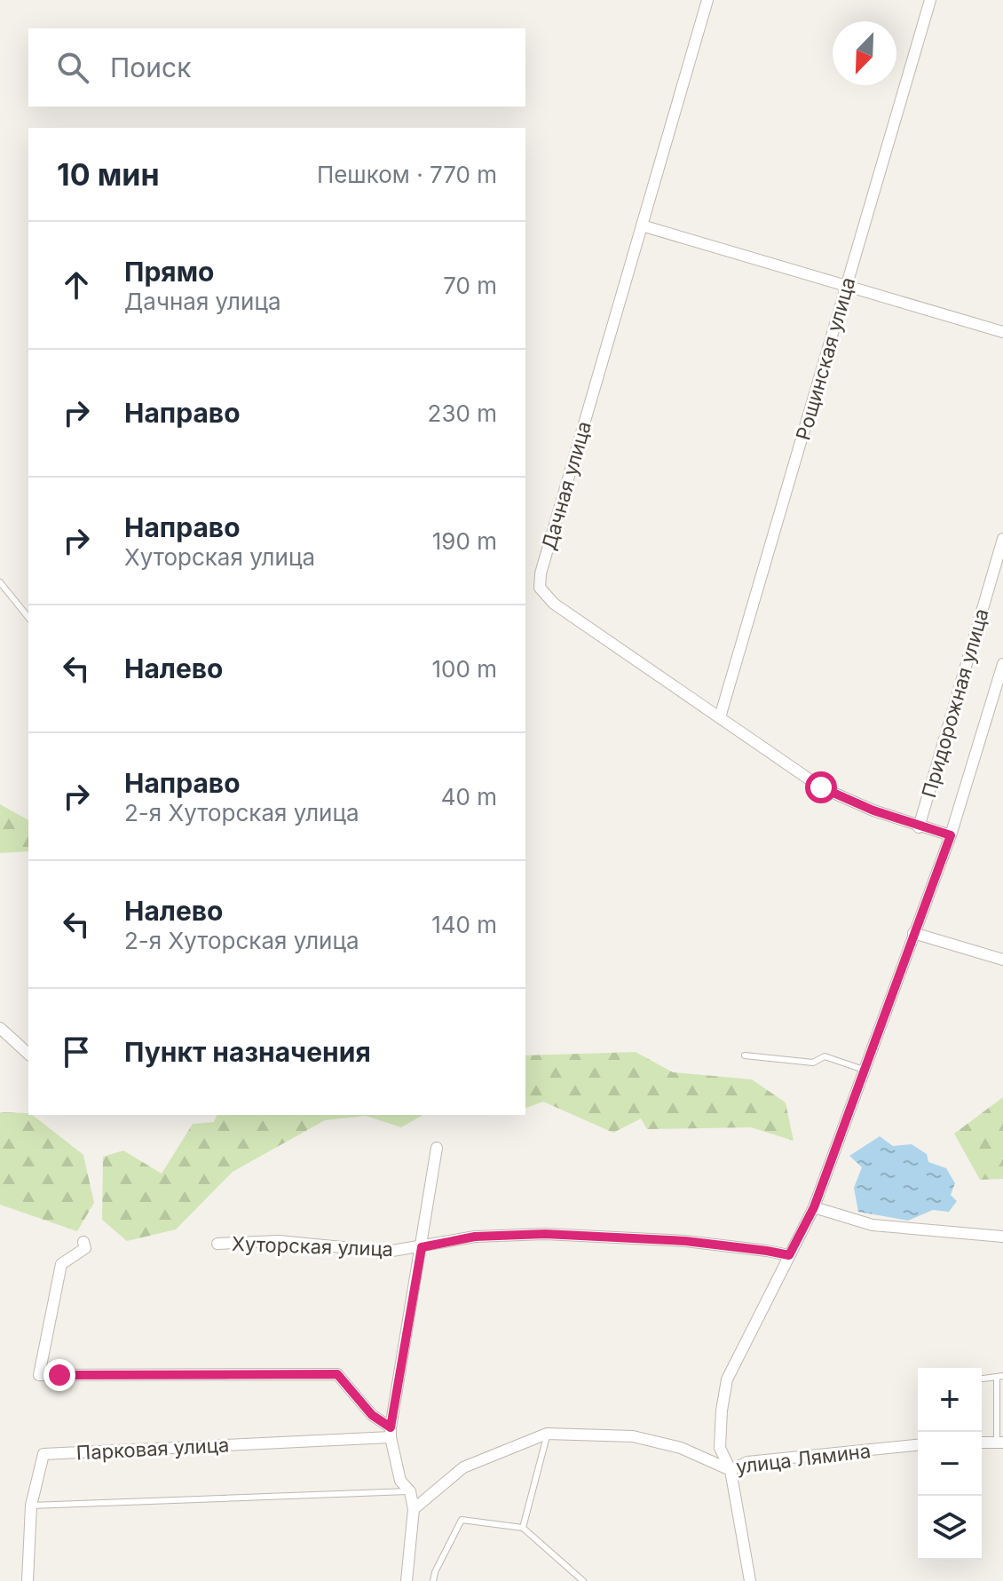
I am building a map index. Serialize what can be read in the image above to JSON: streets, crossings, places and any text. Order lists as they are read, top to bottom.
{
  "streets": {
    "street": [
      "Рощинская улица",
      "Дачная улица",
      "Придорожная улица",
      "Хуторская улица",
      "Парковая улица",
      "улица Лямина"
    ]
  },
  "crossings": [
    ["Рощинская улица", "Дачная улица"],
    ["Дачная улица", "Придорожная улица"]
  ],
  "north": "bottom left",
  "page": {
    "search": "Поиск",
    "heading": ["10 мин", "Пешком · 770 m"],
    "list": [
      ["Прямо", "Дачная улица", "70 m"],
      ["Направо", "230 m"],
      ["Направо", "Хуторская улица", "190 m"],
      ["Налево", "100 m"],
      ["Направо", "2-я Хуторская улица", "40 m"],
      ["Налево", "2-я Хуторская улица", "140 m"],
      "Пункт назначения"
    ],
    "map_buttons": ["+", "−"]
  }
}
